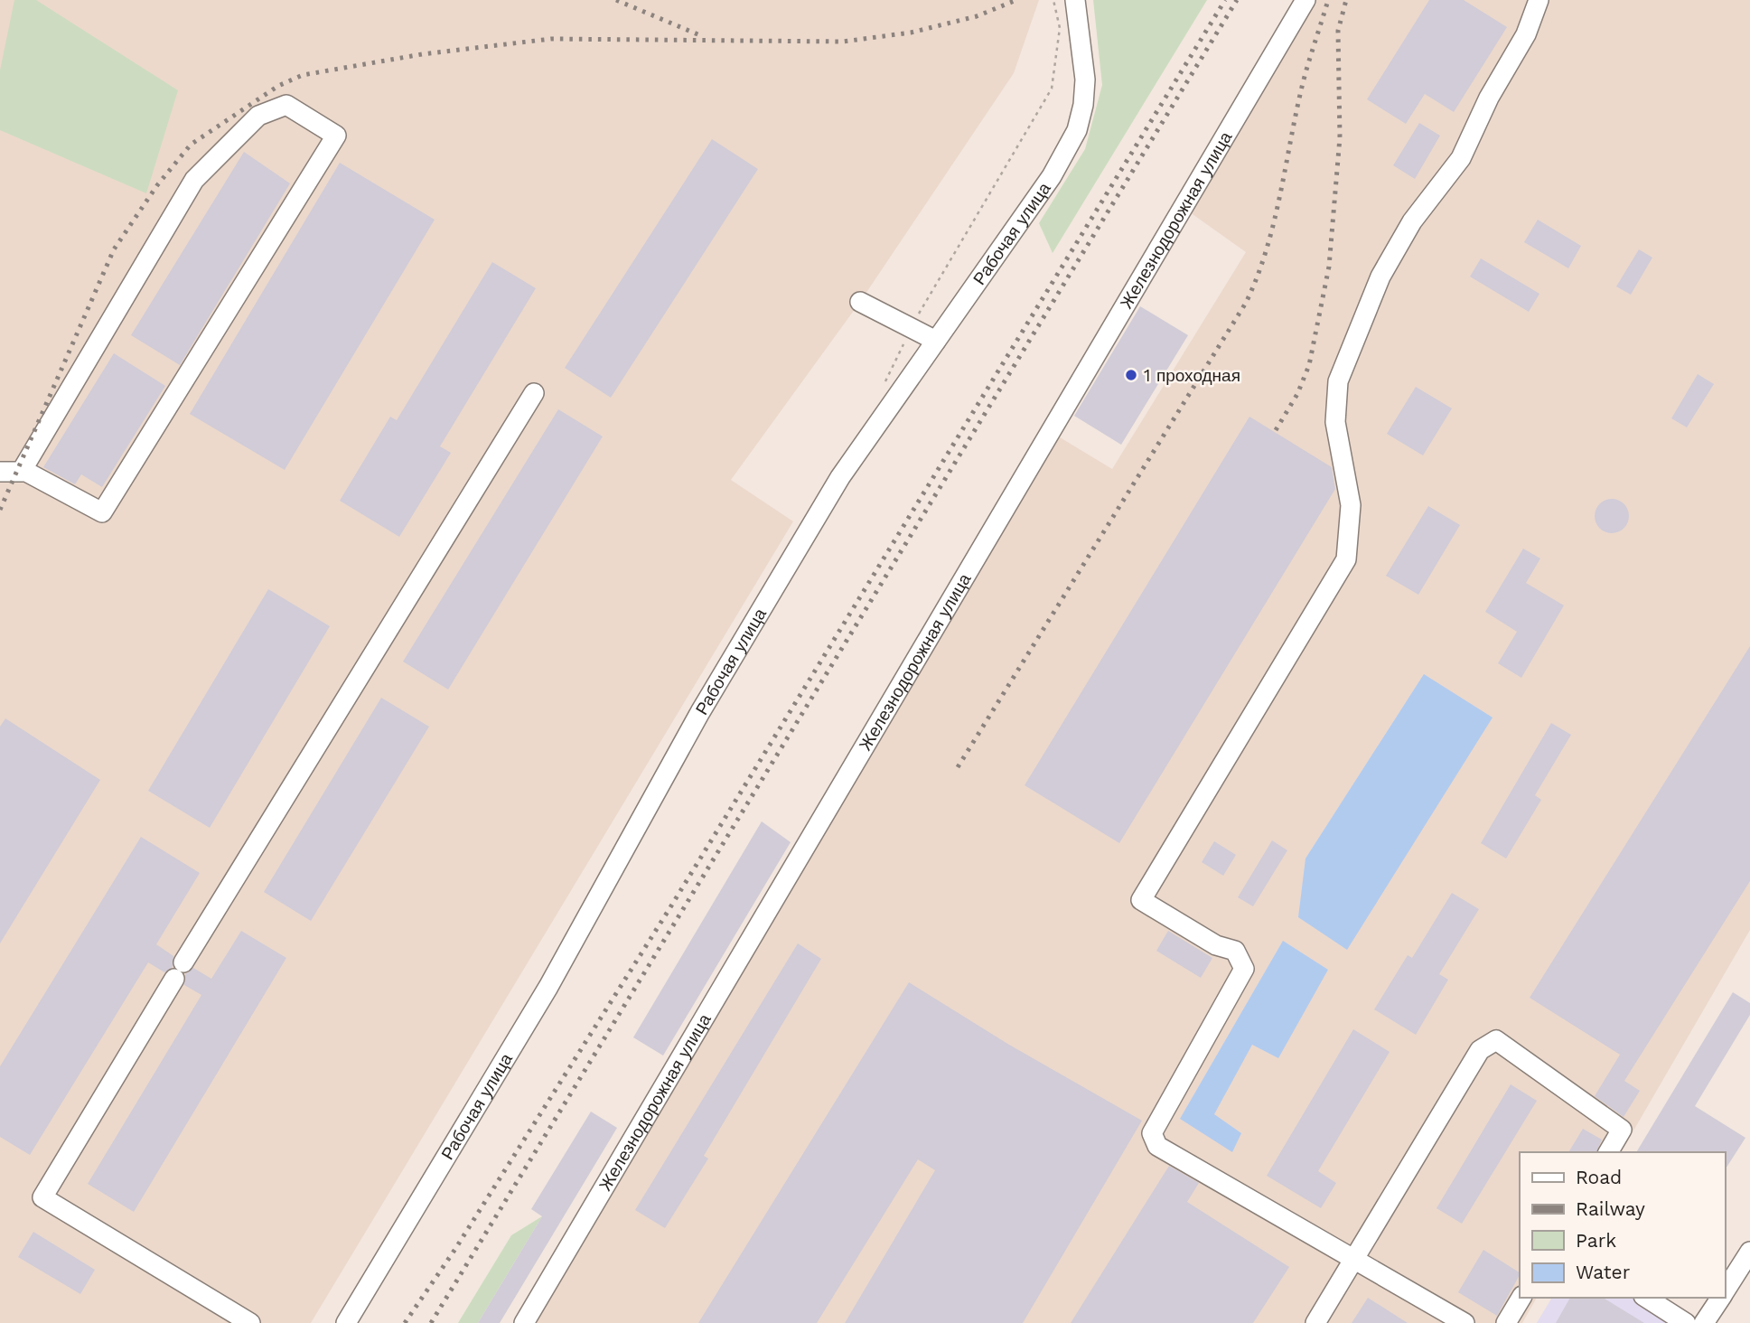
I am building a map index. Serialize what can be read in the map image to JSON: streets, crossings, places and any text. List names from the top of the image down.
{
  "streets": {
    "street": ["Железнодорожная улица", "Рабочая улица"]
  },
  "places": ["1 проходная"],
  "legend": [
    "Road",
    "Railway",
    "Park",
    "Water"
  ]
}
